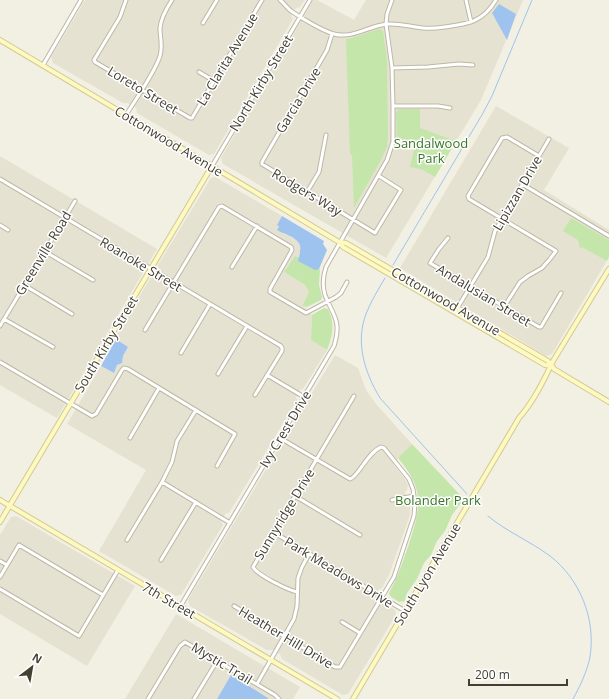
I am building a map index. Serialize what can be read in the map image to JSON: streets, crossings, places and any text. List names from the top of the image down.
{
  "streets": {
    "street": [
      "La Clarita Avenue",
      "North Kirby Street",
      "Loreto Street",
      "Garcia Drive",
      "Cottonwood Avenue",
      "Rodgers Way",
      "Lipizzan Drive",
      "Greenville Road",
      "Roanoke Street",
      "Andalusian Street",
      "South Kirby Street",
      "Ivy Crest Drive",
      "Sunnyridge Drive",
      "Park Meadows Drive",
      "South Lyon Avenue",
      "7th Street",
      "Heather Hill Drive",
      "Mystic Trail"
    ]
  },
  "crossings": [
    ["La Clarita Avenue", "Loreto Street"],
    ["North Kirby Street", "Cottonwood Avenue"],
    ["North Kirby Street", "South Kirby Street"],
    ["Garcia Drive", "Rodgers Way"],
    ["Cottonwood Avenue", "Lipizzan Drive"],
    ["Cottonwood Avenue", "South Kirby Street"],
    ["Cottonwood Avenue", "Ivy Crest Drive"],
    ["Cottonwood Avenue", "South Lyon Avenue"],
    ["Rodgers Way", "Ivy Crest Drive"],
    ["Lipizzan Drive", "Andalusian Street"],
    ["Greenville Road", "Roanoke Street"],
    ["Roanoke Street", "South Kirby Street"],
    ["South Kirby Street", "7th Street"],
    ["Ivy Crest Drive", "7th Street"],
    ["Sunnyridge Drive", "Park Meadows Drive"],
    ["Park Meadows Drive", "South Lyon Avenue"]
  ],
  "parks": ["Sandalwood Park", "Bolander Park"],
  "scale_bar": "200 m",
  "north": "top right"
}
